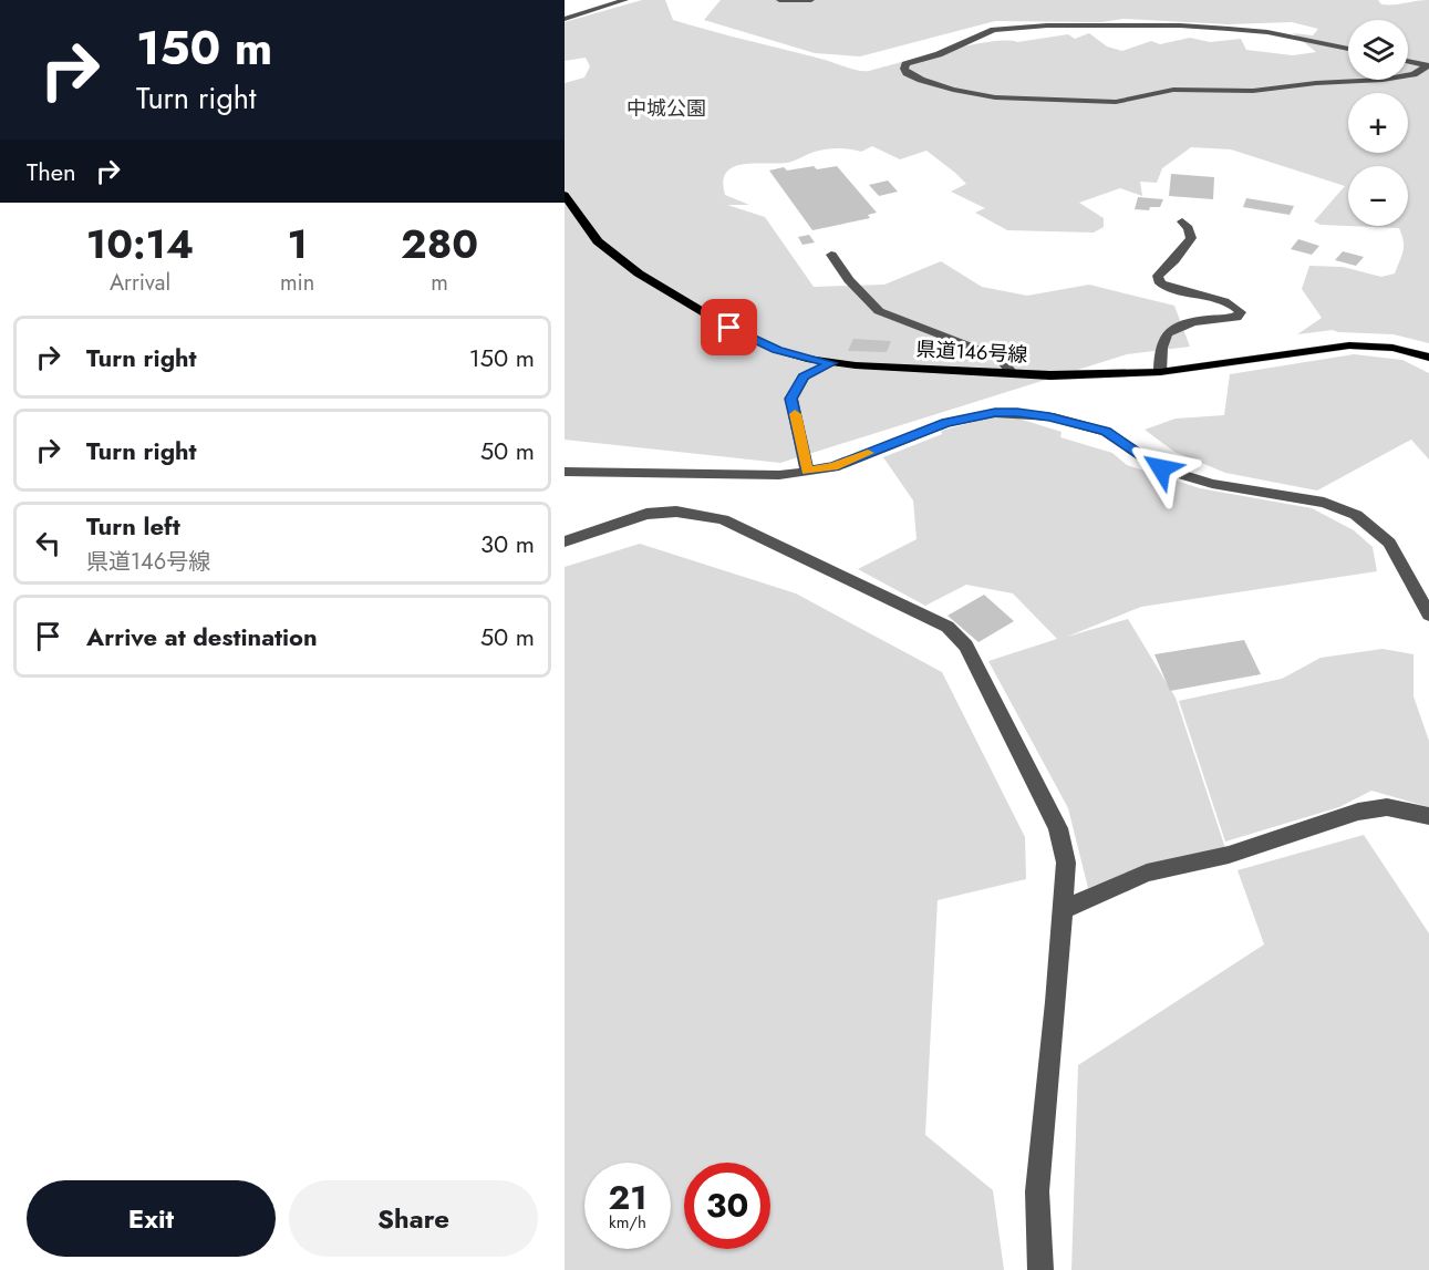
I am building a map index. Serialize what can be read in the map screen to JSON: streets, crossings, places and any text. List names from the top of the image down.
{
  "streets": {
    "main road": ["県道146号線"]
  },
  "parks": ["中城公園"],
  "page": {
    "turn": ["150 m", "Turn right"],
    "map_buttons": ["+", "−"],
    "then": "Then",
    "eta": [
      "10:14",
      "Arrival",
      "1",
      "min",
      "280",
      "m"
    ],
    "list": [
      {
        "name": "Turn right",
        "value": "150 m"
      },
      {
        "name": "Turn right",
        "value": "50 m"
      },
      {
        "name": "Turn left",
        "note": "県道146号線",
        "value": "30 m"
      },
      {
        "name": "Arrive at destination",
        "value": "50 m"
      }
    ],
    "speed": "21 km/h",
    "limit": "30",
    "buttons": ["Exit", "Share"]
  }
}
